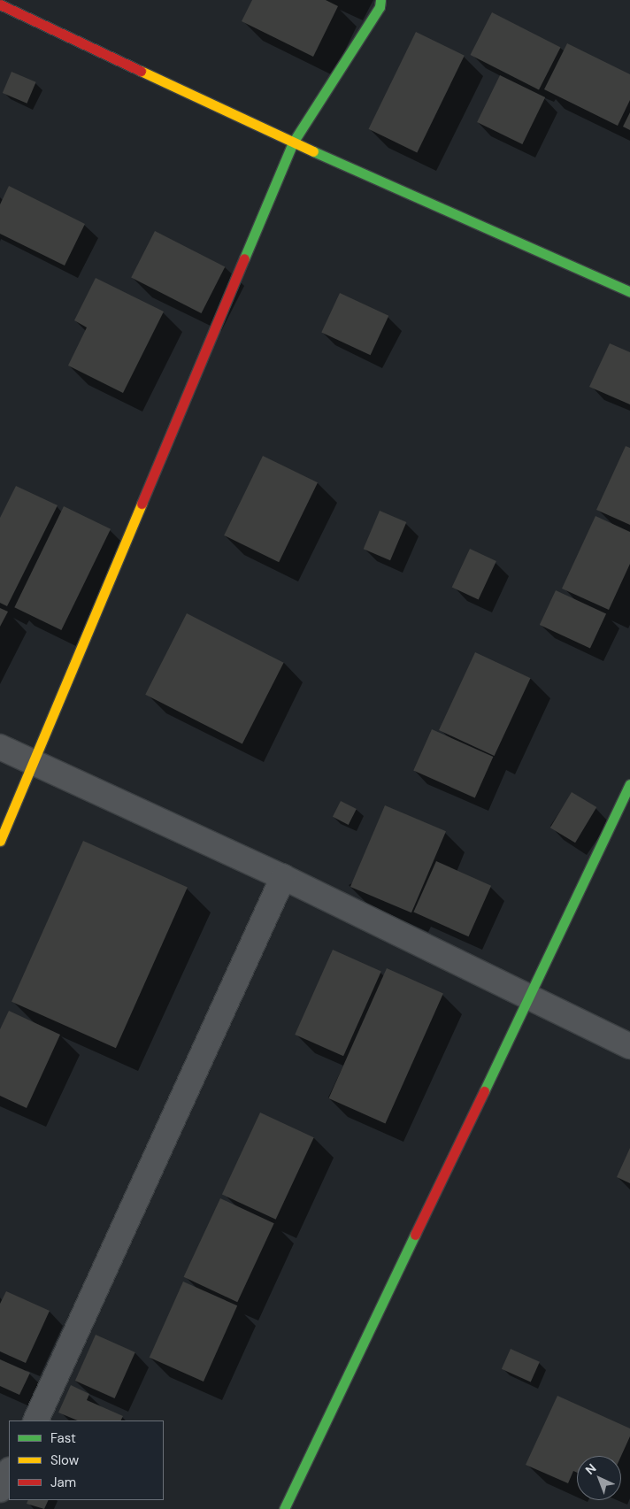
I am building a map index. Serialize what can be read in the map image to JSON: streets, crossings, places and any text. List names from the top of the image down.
{
  "legend": ["Fast", "Slow", "Jam"],
  "north": "top left"
}
